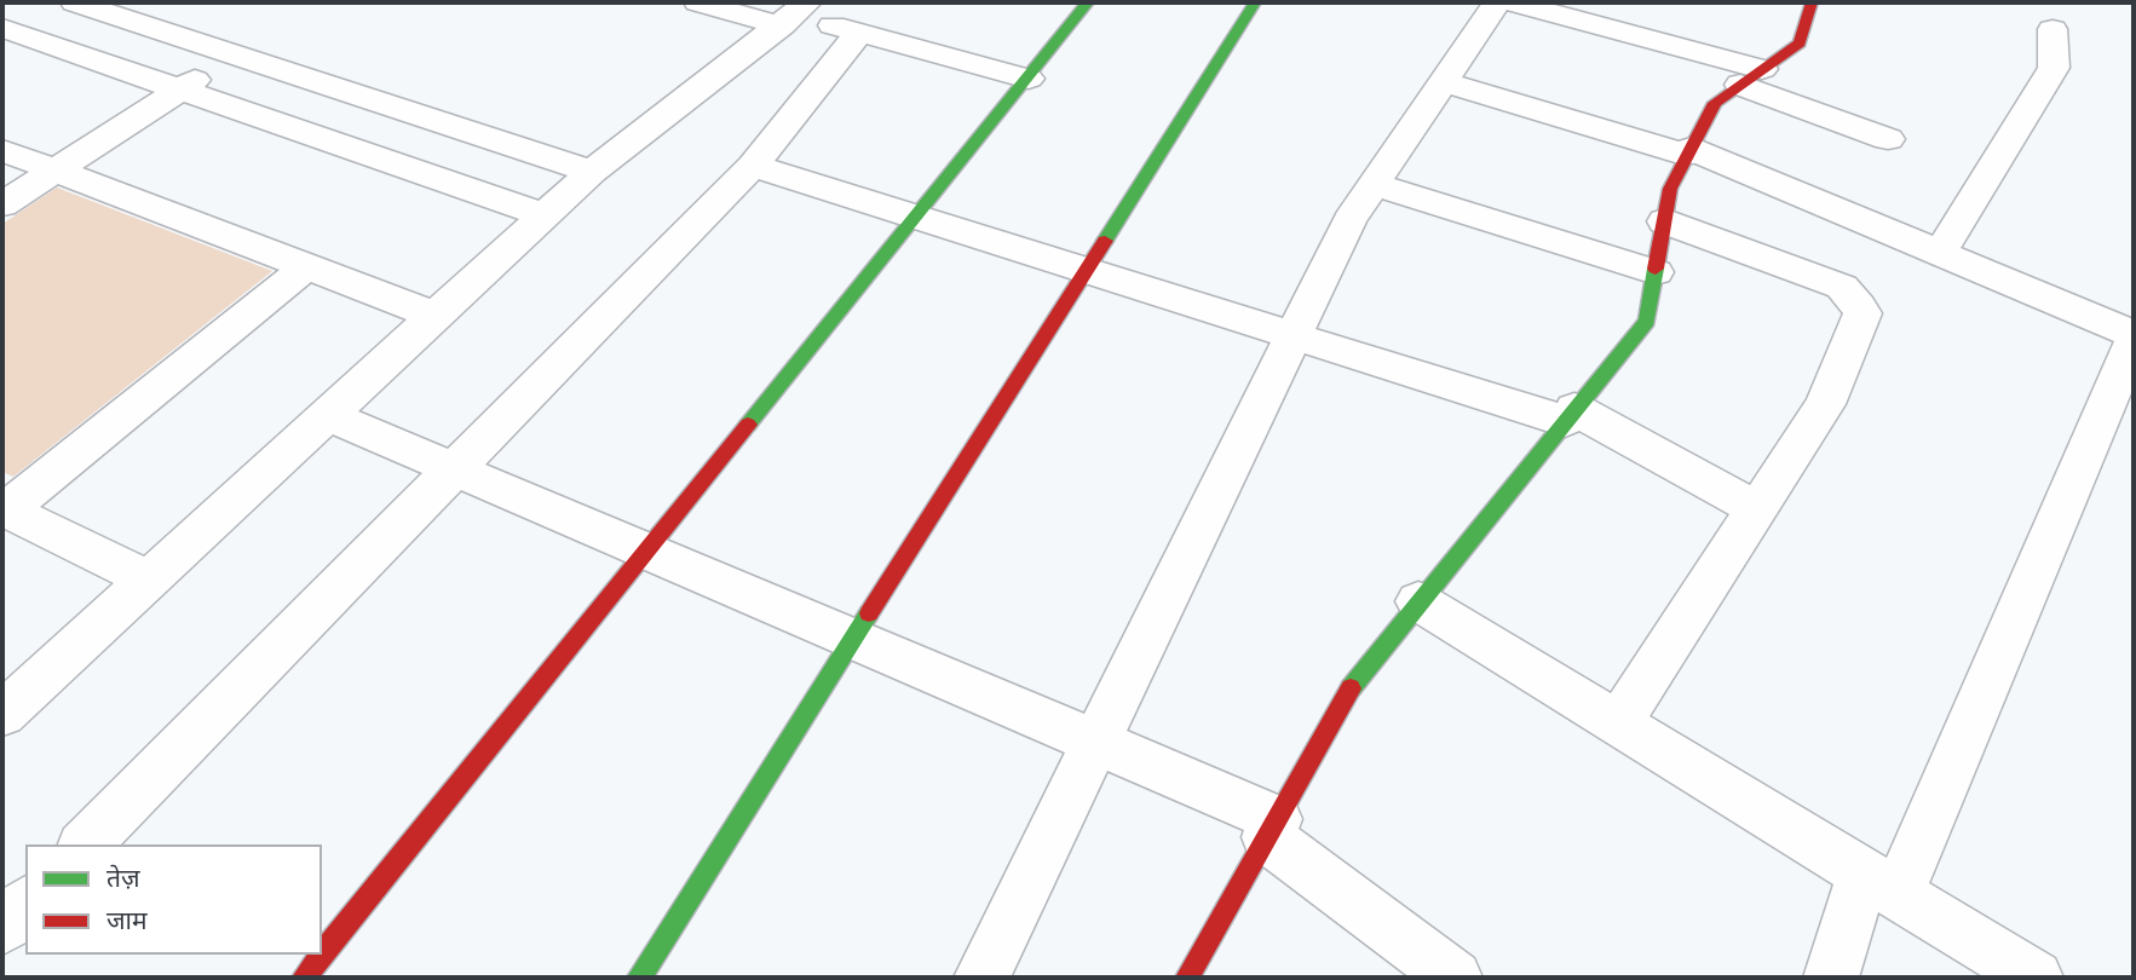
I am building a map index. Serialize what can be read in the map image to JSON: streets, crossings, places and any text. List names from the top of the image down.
{
  "legend": ["तेज़", "जाम"]
}
